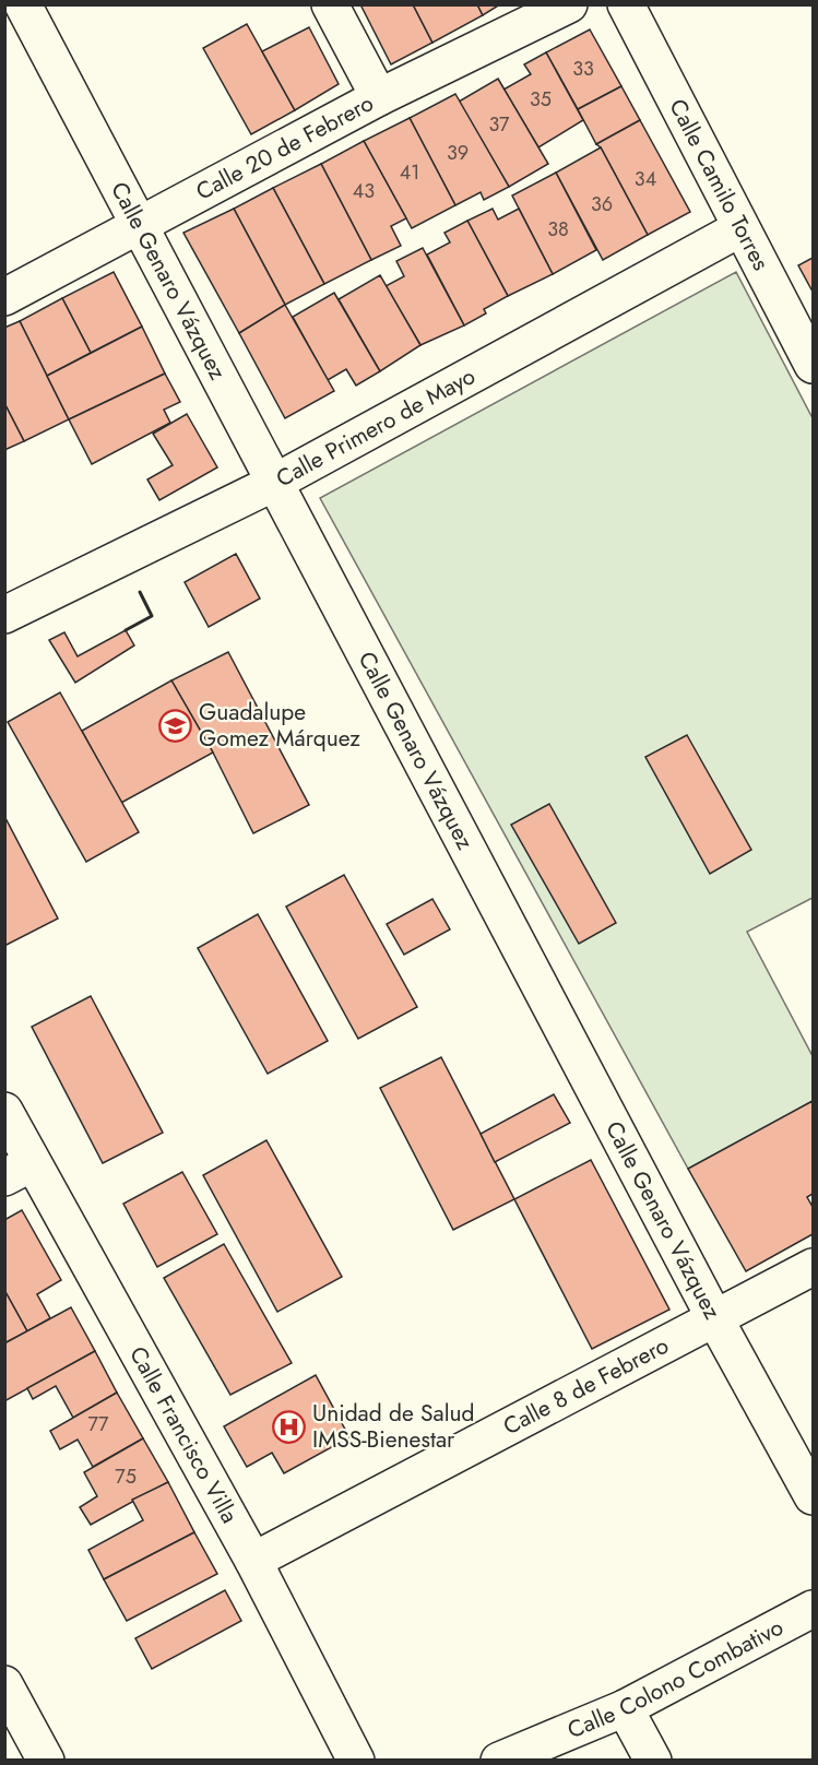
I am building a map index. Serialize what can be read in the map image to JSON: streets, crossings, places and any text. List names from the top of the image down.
{
  "streets": {
    "street": [
      "Calle 20 de Febrero",
      "Calle Camilo Torres",
      "Calle Genaro Vázquez",
      "Calle Primero de Mayo",
      "Calle 8 de Febrero",
      "Calle Francisco Villa",
      "Calle Colono Combativo"
    ]
  },
  "crossings": [
    ["Calle 20 de Febrero", "Calle Genaro Vázquez"],
    ["Calle Camilo Torres", "Calle Primero de Mayo"],
    ["Calle Genaro Vázquez", "Calle Primero de Mayo"],
    ["Calle Genaro Vázquez", "Calle 8 de Febrero"],
    ["Calle 8 de Febrero", "Calle Francisco Villa"]
  ],
  "places": {
    "school or university": ["Guadalupe Gomez Márquez"],
    "hospital": ["Unidad de Salud IMSS-Bienestar"]
  },
  "house_numbers": [
    "33",
    "35",
    "37",
    "39",
    "41",
    "34",
    "43",
    "36",
    "38",
    "77",
    "75"
  ]
}
